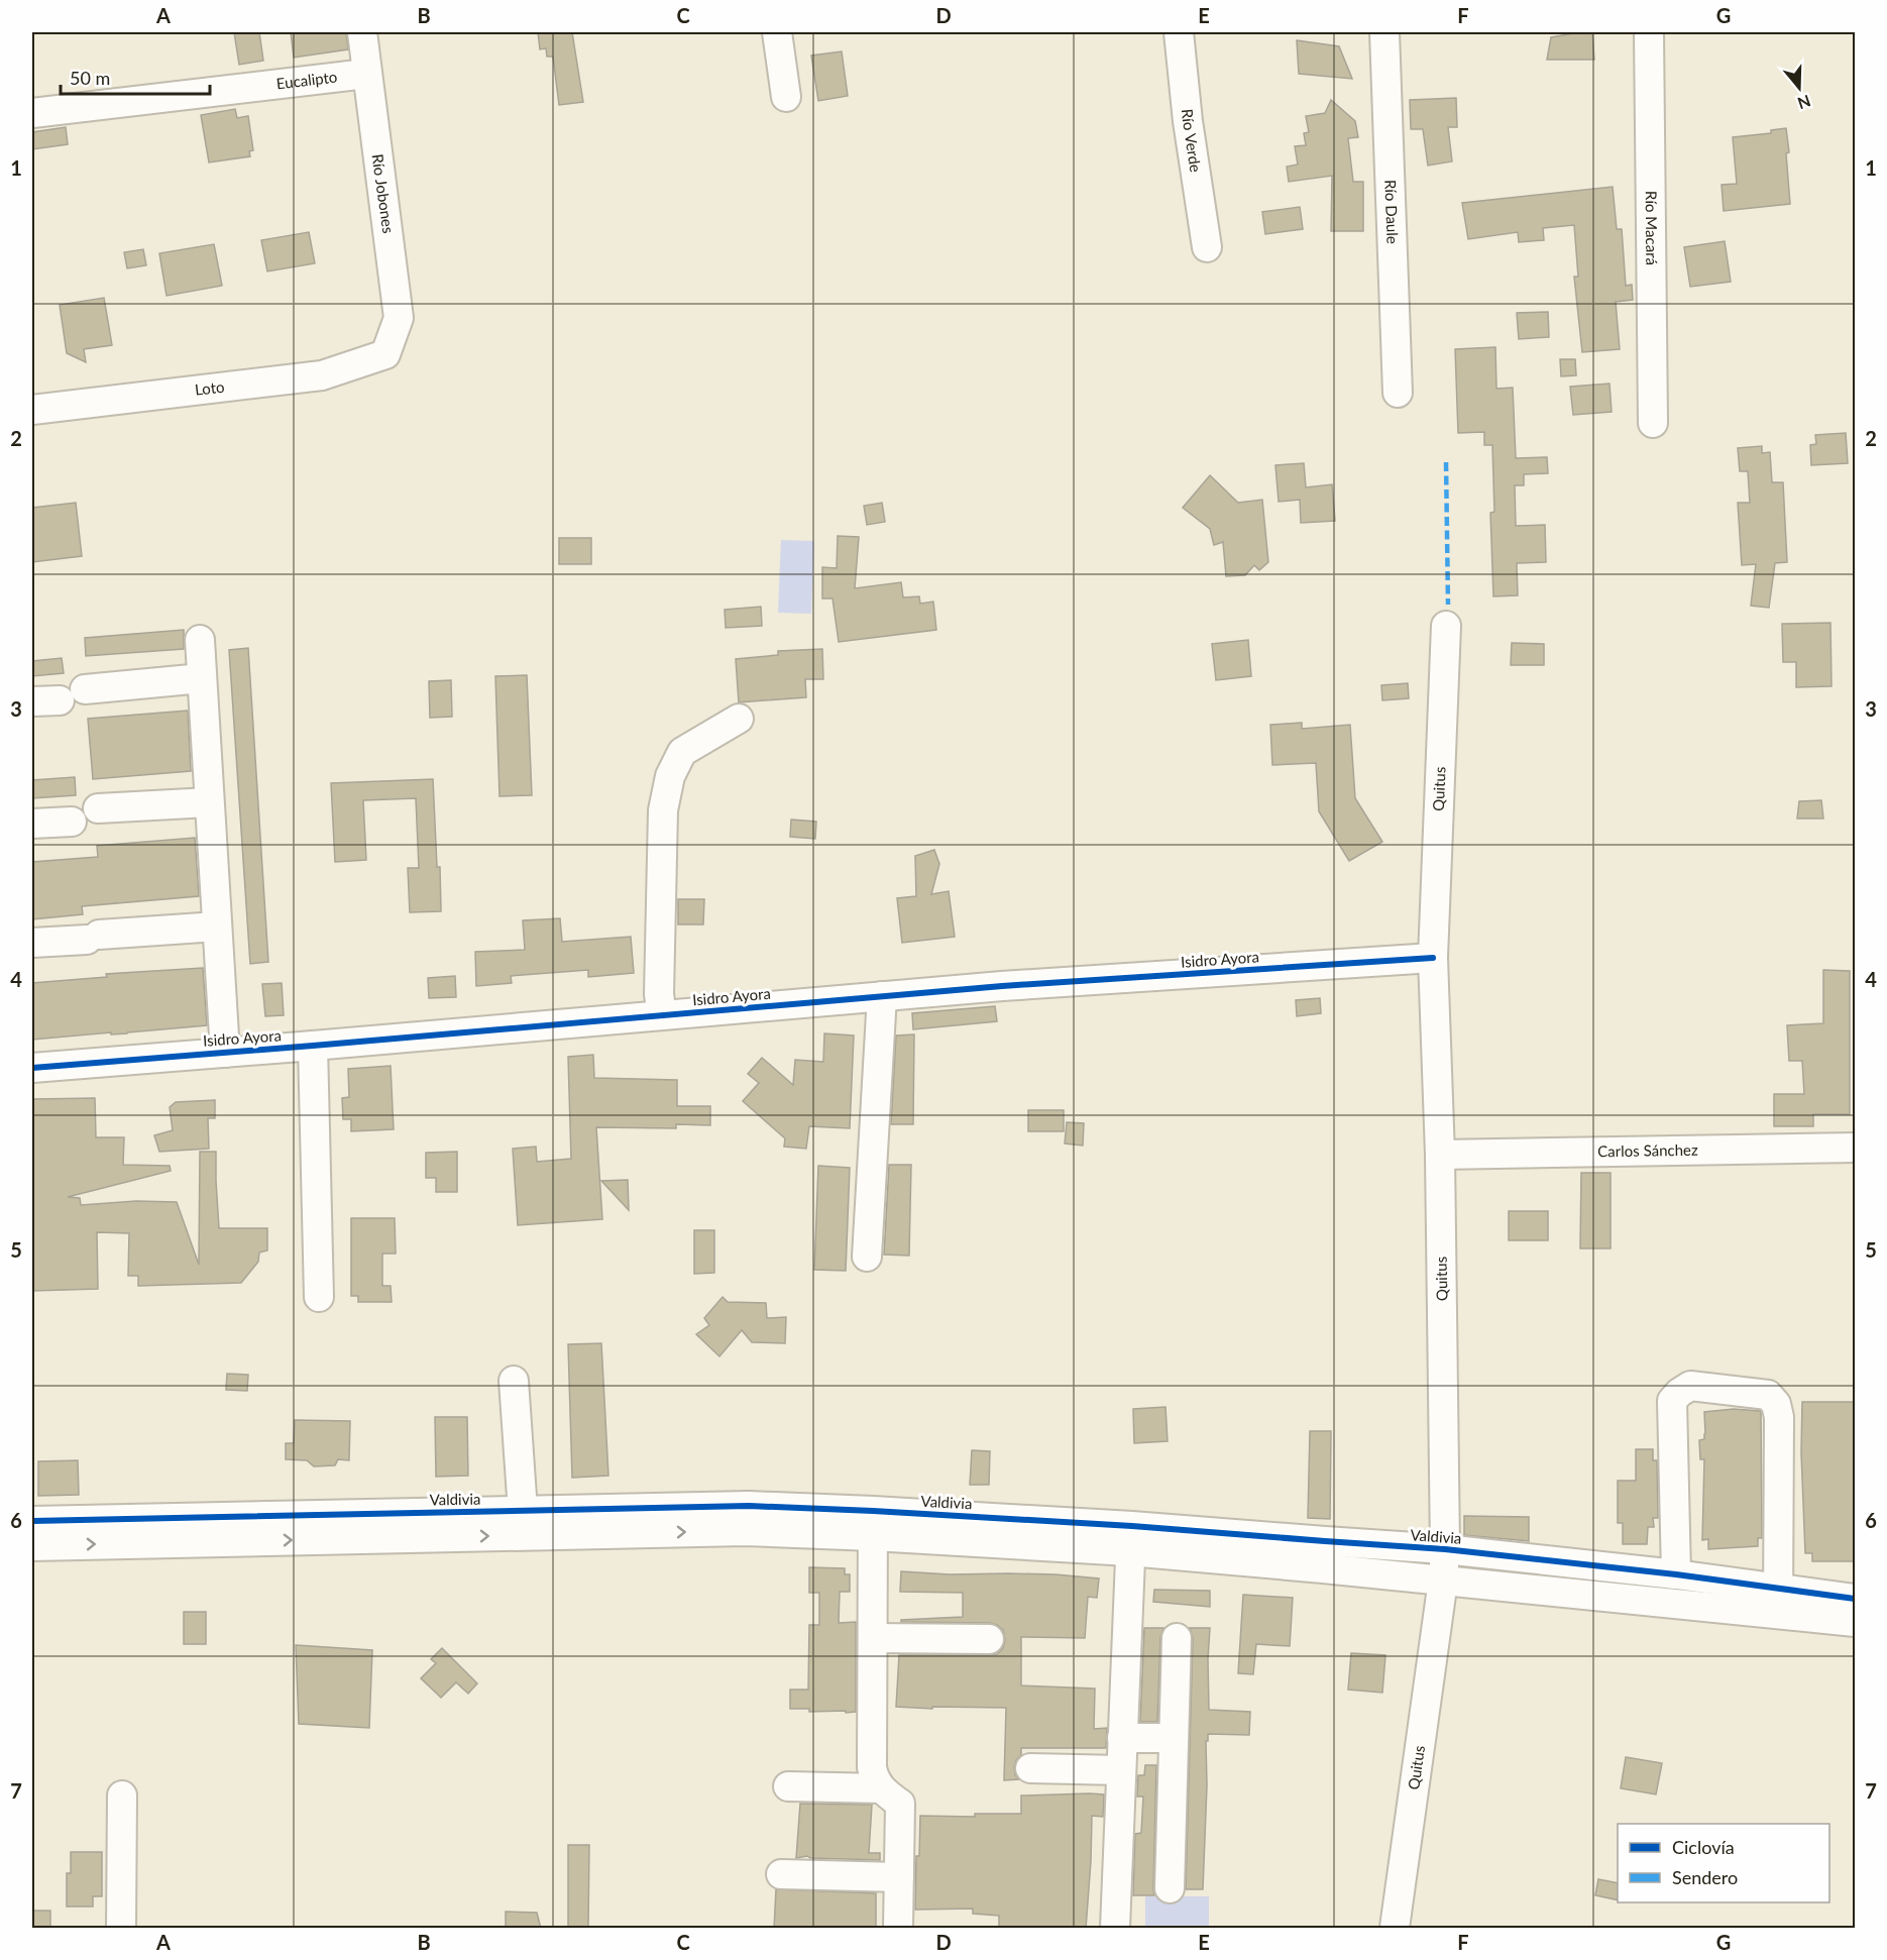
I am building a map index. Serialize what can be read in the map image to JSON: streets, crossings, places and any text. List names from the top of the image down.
{
  "streets": {
    "street": [
      "Eucalipto",
      "Río Verde",
      "Río Jobones",
      "Río Daule",
      "Río Macará",
      "Loto",
      "Quitus",
      "Isidro Ayora",
      "Carlos Sánchez",
      "Valdivia"
    ]
  },
  "crossings": [
    ["Eucalipto", "Río Jobones"],
    ["Río Jobones", "Loto"],
    ["Quitus", "Isidro Ayora"],
    ["Quitus", "Carlos Sánchez"],
    ["Quitus", "Valdivia"]
  ],
  "legend": ["Ciclovía", "Sendero"],
  "scale_bar": "50 m",
  "north": "bottom",
  "grid": {
    "columns": [
      "A",
      "B",
      "C",
      "D",
      "E",
      "F",
      "G"
    ],
    "rows": [
      "1",
      "2",
      "3",
      "4",
      "5",
      "6",
      "7"
    ]
  }
}
